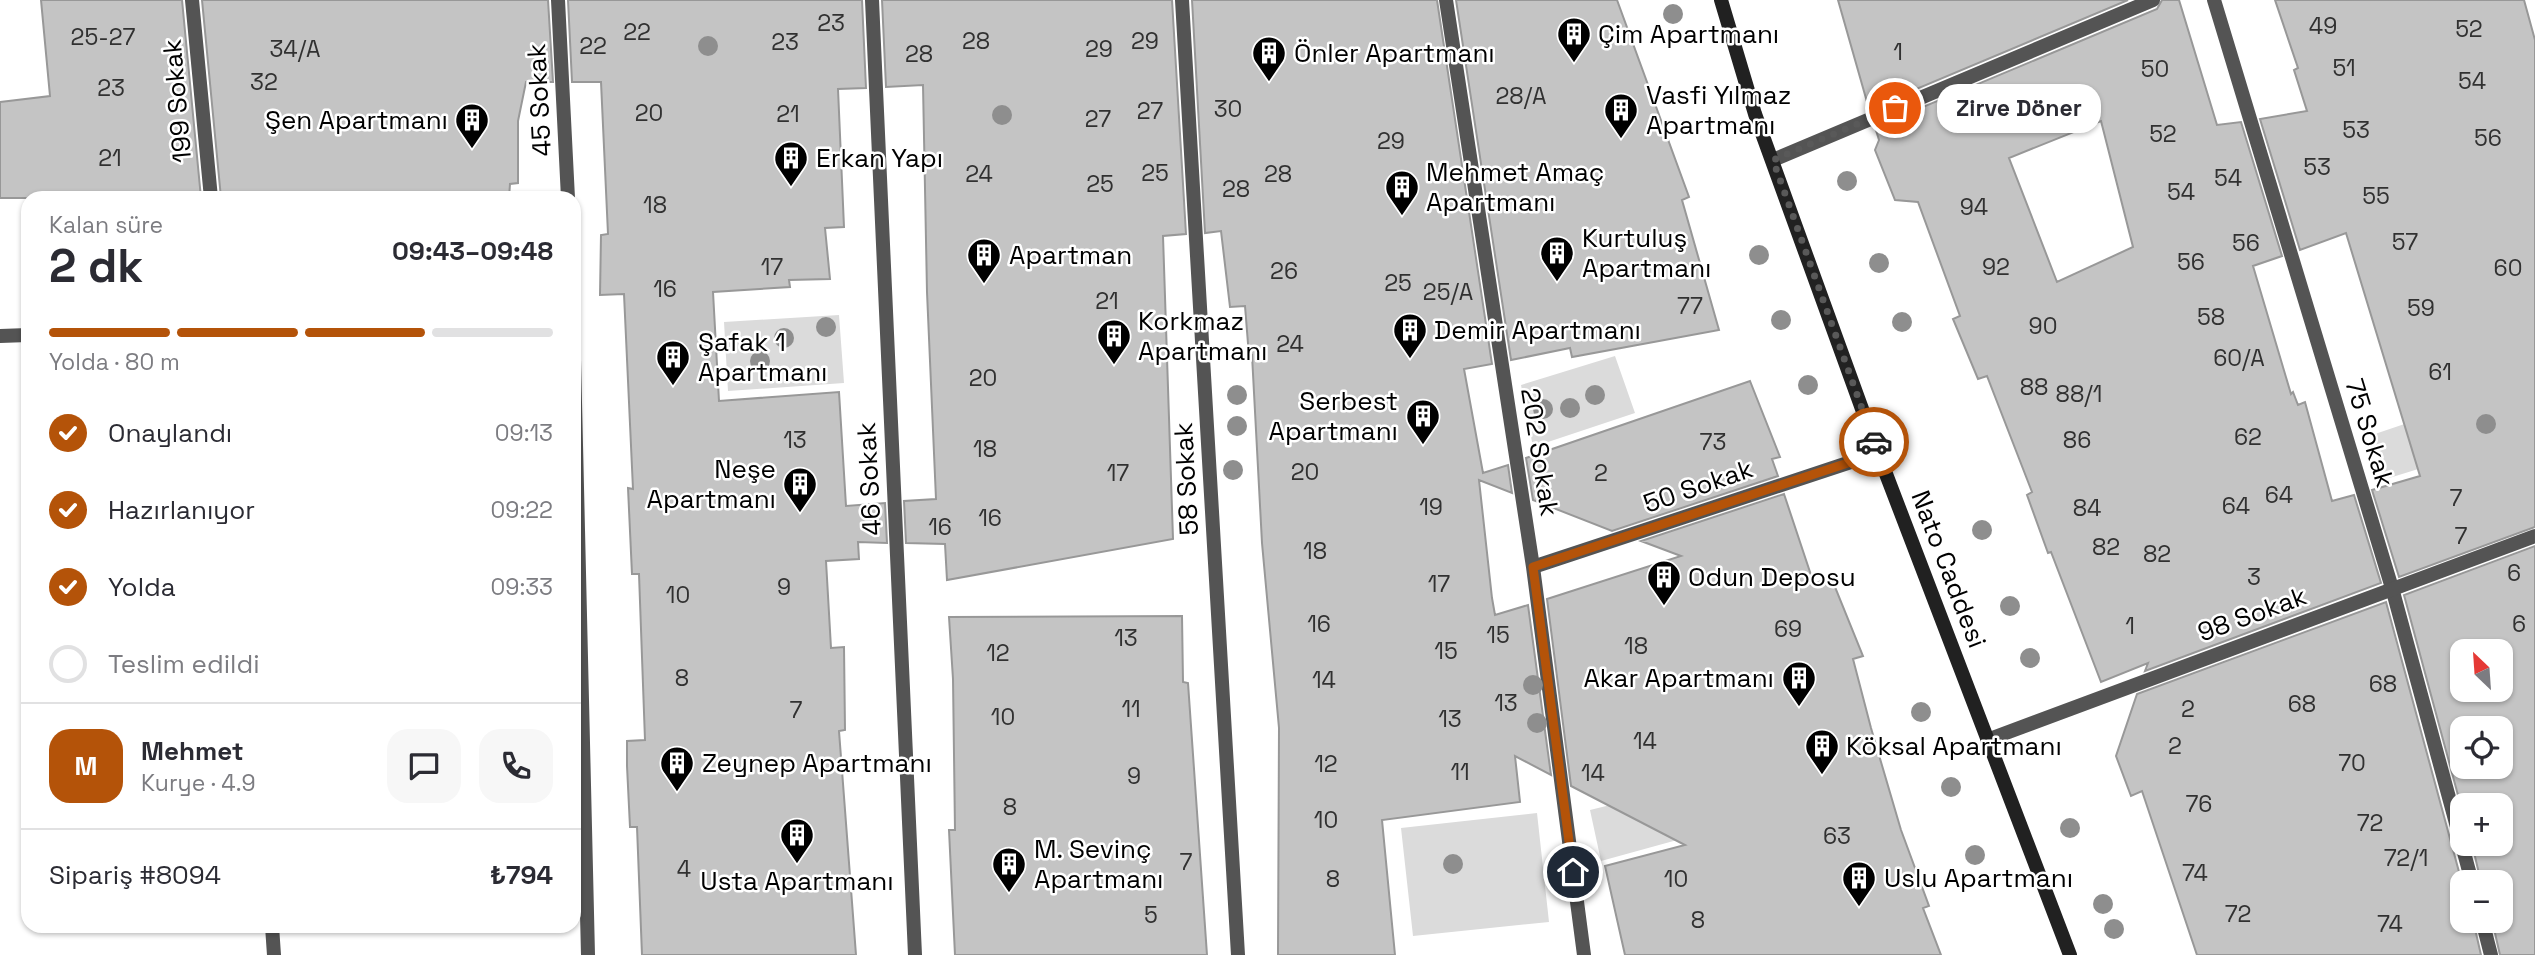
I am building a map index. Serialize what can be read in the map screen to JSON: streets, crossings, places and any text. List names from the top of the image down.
{
  "streets": {
    "main road": ["Nato Caddesi"],
    "street": [
      "45 Sokak",
      "199 Sokak",
      "75 Sokak",
      "202 Sokak",
      "46 Sokak",
      "58 Sokak",
      "50 Sokak",
      "98 Sokak"
    ]
  },
  "crossings": [
    ["75 Sokak", "98 Sokak"],
    ["202 Sokak", "50 Sokak"],
    ["50 Sokak", "Nato Caddesi"],
    ["Nato Caddesi", "98 Sokak"]
  ],
  "places": {
    "building": [
      "Çim Apartmanı",
      "Önler Apartmanı",
      "Vasfi Yılmaz Apartmanı",
      "Şen Apartmanı",
      "Erkan Yapı",
      "Mehmet Amaç Apartmanı",
      "Kurtuluş Apartmanı",
      "Apartman",
      "Demir Apartmanı",
      "Korkmaz Apartmanı",
      "Şafak 1 Apartmanı",
      "Serbest Apartmanı",
      "Neşe Apartmanı",
      "Odun Deposu",
      "Akar Apartmanı",
      "Köksal Apartmanı",
      "Zeynep Apartmanı",
      "Usta Apartmanı",
      "M. Sevinç Apartmanı",
      "Uslu Apartmanı"
    ],
    "other": ["Zirve Döner"]
  },
  "house_numbers": [
    "23",
    "49",
    "52",
    "22",
    "25-27",
    "28",
    "29",
    "23",
    "22",
    "34/A",
    "29",
    "1",
    "28",
    "51",
    "50",
    "54",
    "32",
    "23",
    "28/A",
    "30",
    "27",
    "20",
    "21",
    "27",
    "53",
    "52",
    "56",
    "29",
    "21",
    "53",
    "25",
    "24",
    "28",
    "54",
    "25",
    "28",
    "54",
    "55",
    "18",
    "94",
    "57",
    "56",
    "56",
    "17",
    "92",
    "60",
    "26",
    "25",
    "16",
    "25/A",
    "21",
    "77",
    "59",
    "58",
    "90",
    "24",
    "60/A",
    "61",
    "20",
    "88",
    "88/1",
    "62",
    "13",
    "86",
    "73",
    "18",
    "20",
    "17",
    "2",
    "64",
    "7",
    "64",
    "19",
    "84",
    "16",
    "16",
    "7",
    "82",
    "18",
    "82",
    "6",
    "3",
    "17",
    "9",
    "10",
    "16",
    "6",
    "1",
    "69",
    "15",
    "13",
    "18",
    "15",
    "12",
    "8",
    "14",
    "68",
    "13",
    "68",
    "11",
    "2",
    "7",
    "10",
    "13",
    "14",
    "2",
    "70",
    "12",
    "11",
    "14",
    "9",
    "76",
    "8",
    "10",
    "72",
    "63",
    "72/1",
    "7",
    "4",
    "74",
    "8",
    "10",
    "72",
    "5",
    "8",
    "74"
  ],
  "north": "top left",
  "page": {
    "bubble": "Zirve Döner",
    "heading": ["2 dk", "Kalan süre", "09:43–09:48"],
    "panel": [
      "Mehmet",
      "Kurye · 4.9",
      "Sipariş #8094",
      "₺794"
    ],
    "bar": "Yolda · 80 m",
    "list": [
      ["Onaylandı", "09:13"],
      ["Hazırlanıyor", "09:22"],
      ["Yolda", "09:33"],
      "Teslim edildi"
    ],
    "map_buttons": ["+", "−"],
    "round": "M"
  }
}
